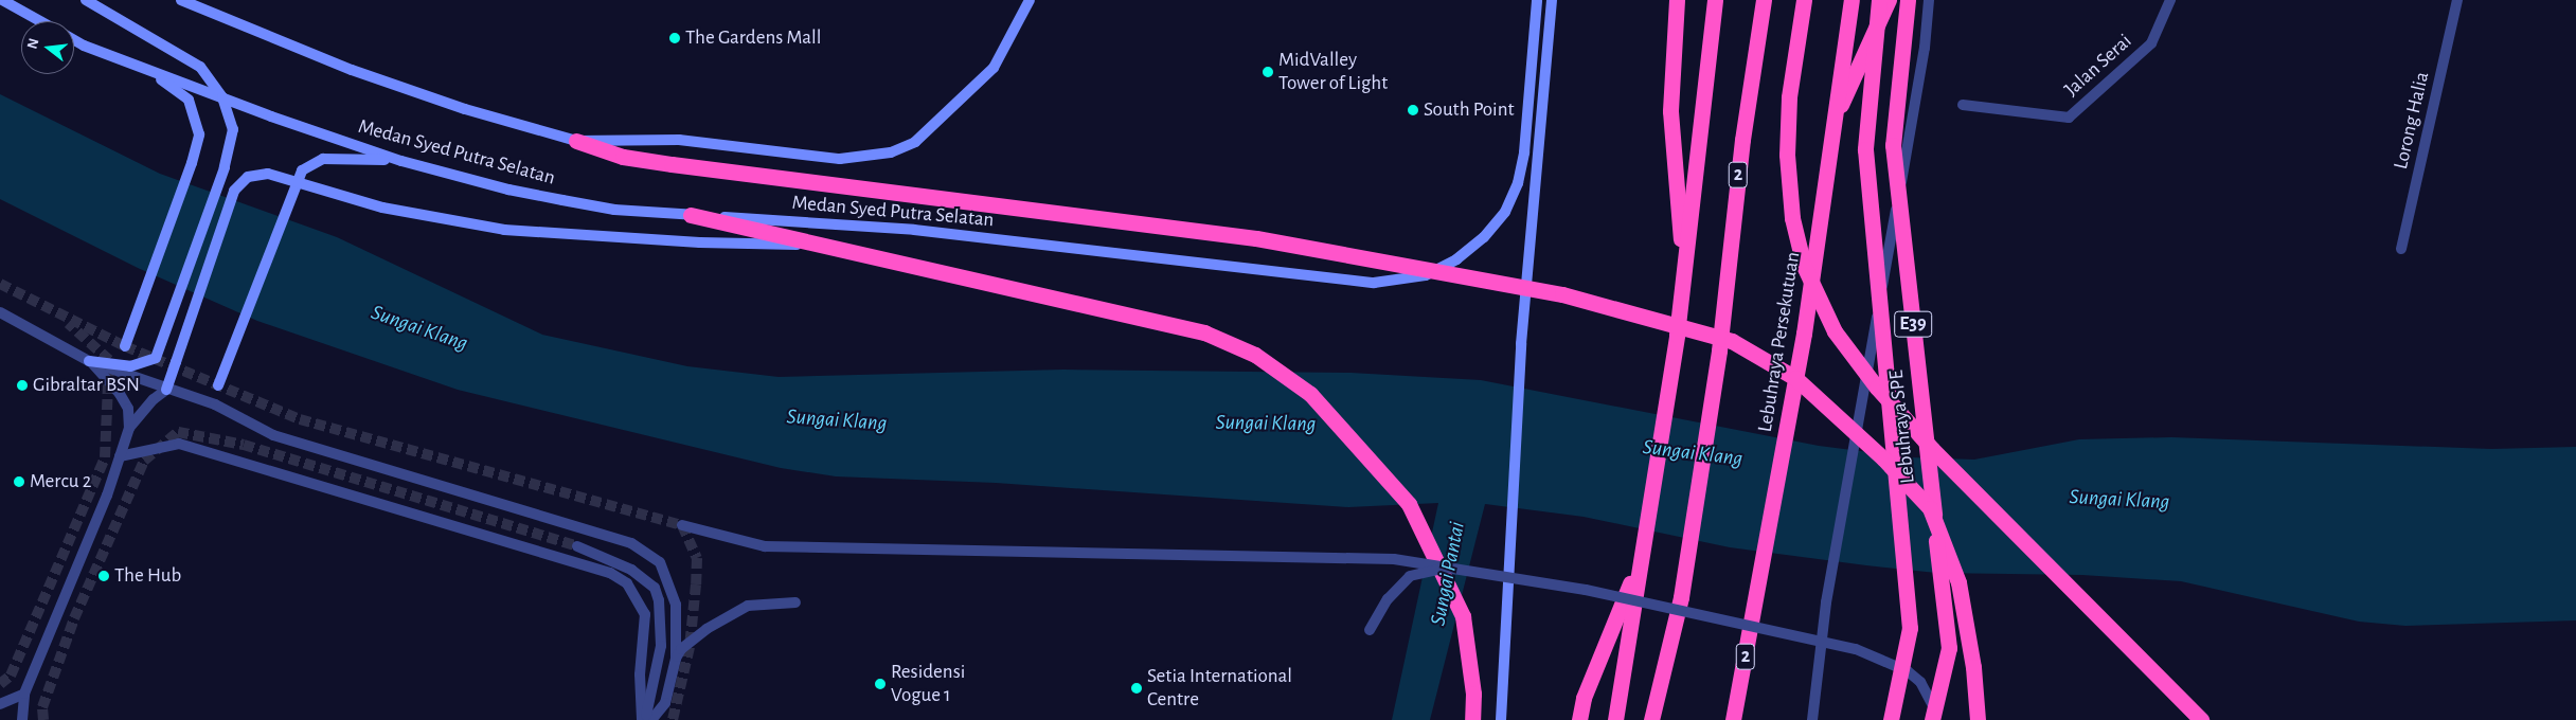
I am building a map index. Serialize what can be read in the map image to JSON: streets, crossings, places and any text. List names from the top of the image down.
{
  "streets": {
    "highway": [
      "2",
      "E39",
      "Lebuhraya Persekutuan",
      "Lebuhraya SPE"
    ],
    "main road": ["Medan Syed Putra Selatan"],
    "street": ["Jalan Serai", "Lorong Halia"]
  },
  "water": ["Sungai Klang", "Sungai Pantai"],
  "places": [
    "The Gardens Mall",
    "MidValley Tower of Light",
    "South Point",
    "Gibraltar BSN",
    "Mercu 2",
    "The Hub",
    "Residensi Vogue 1",
    "Setia International Centre"
  ],
  "north": "left"
}
